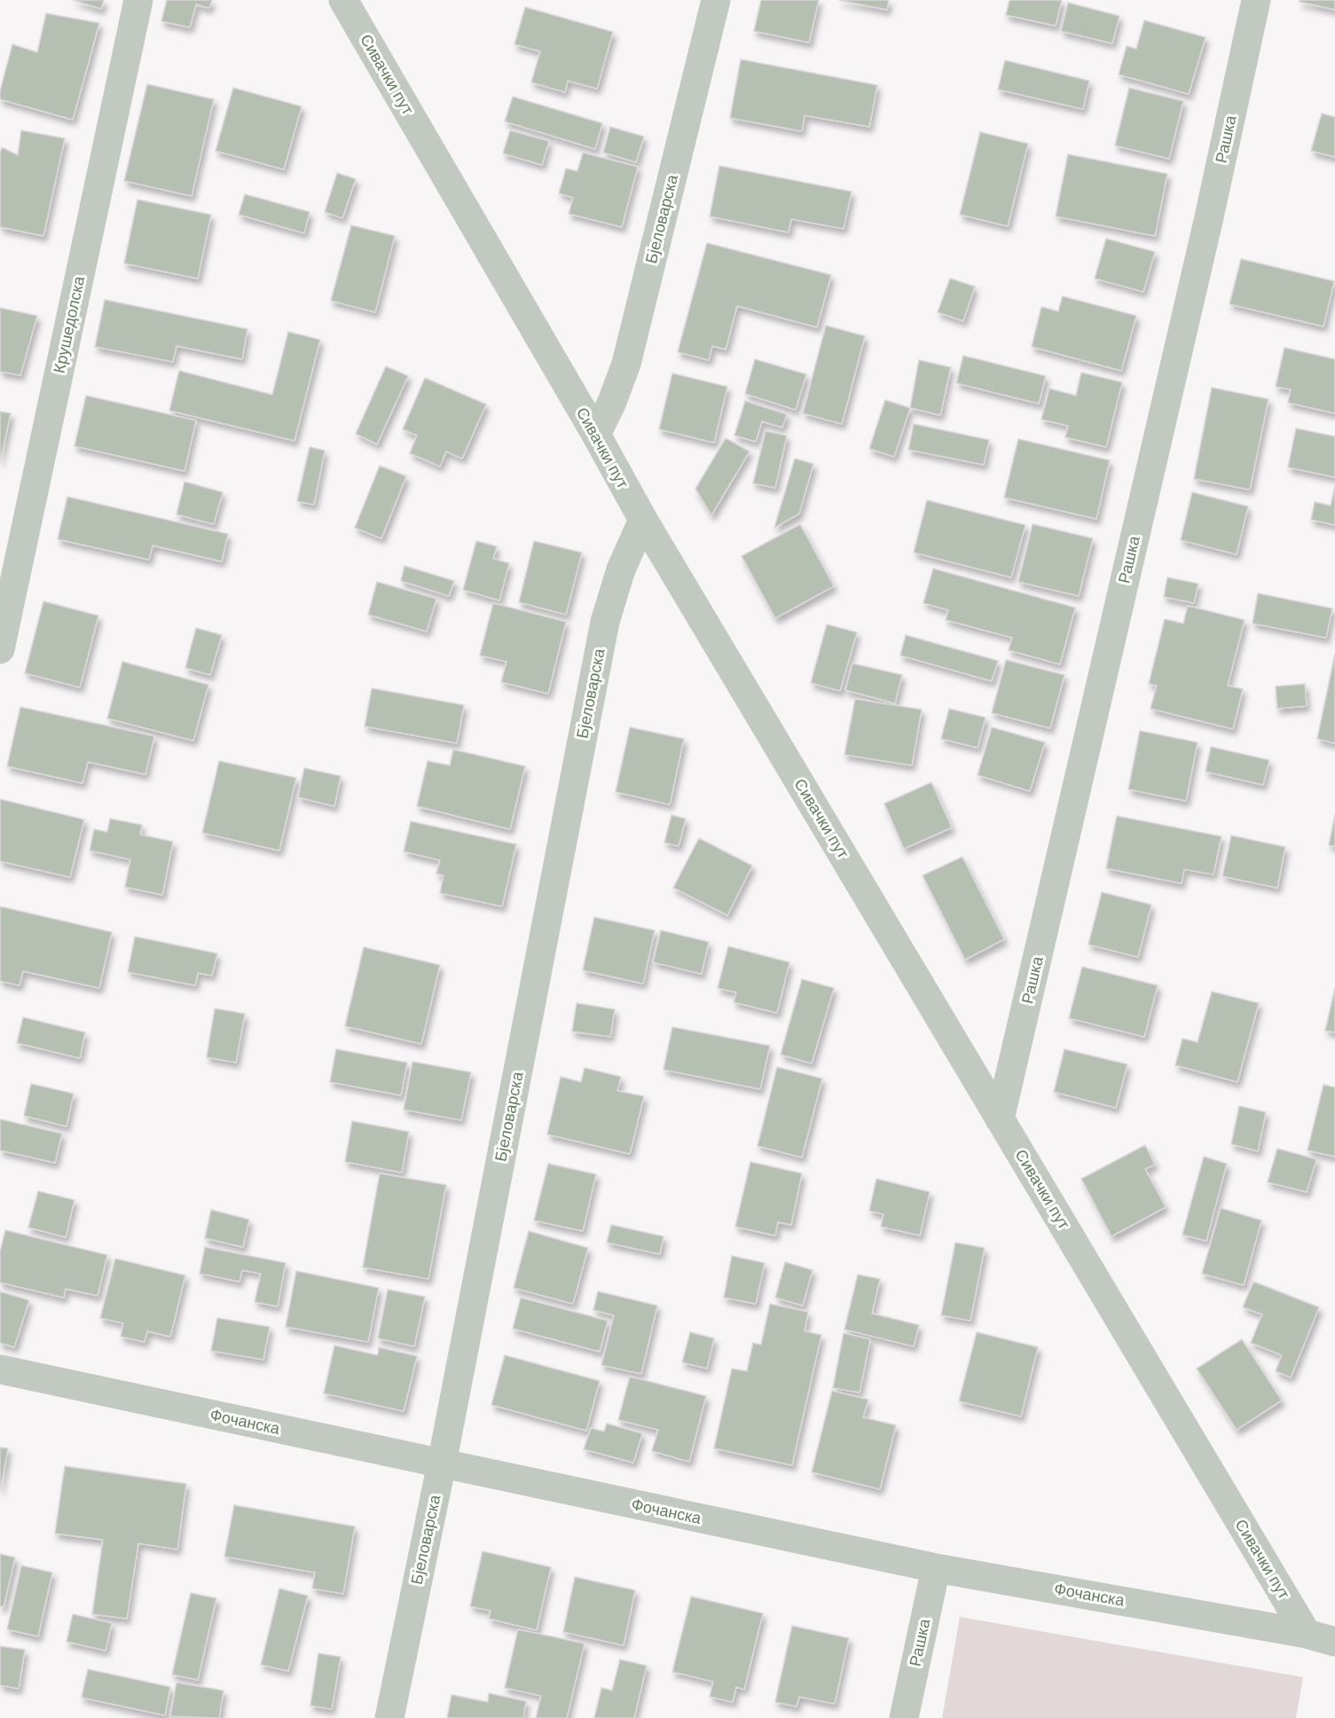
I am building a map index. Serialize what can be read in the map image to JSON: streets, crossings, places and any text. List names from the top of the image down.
{
  "streets": {
    "street": [
      "Сивачки пут",
      "Рашка",
      "Бјеловарска",
      "Крушедолска",
      "Фочанска"
    ]
  },
  "crossings": [
    ["Сивачки пут", "Рашка"],
    ["Сивачки пут", "Бјеловарска"],
    ["Сивачки пут", "Фочанска"],
    ["Рашка", "Фочанска"],
    ["Бјеловарска", "Фочанска"]
  ]
}
